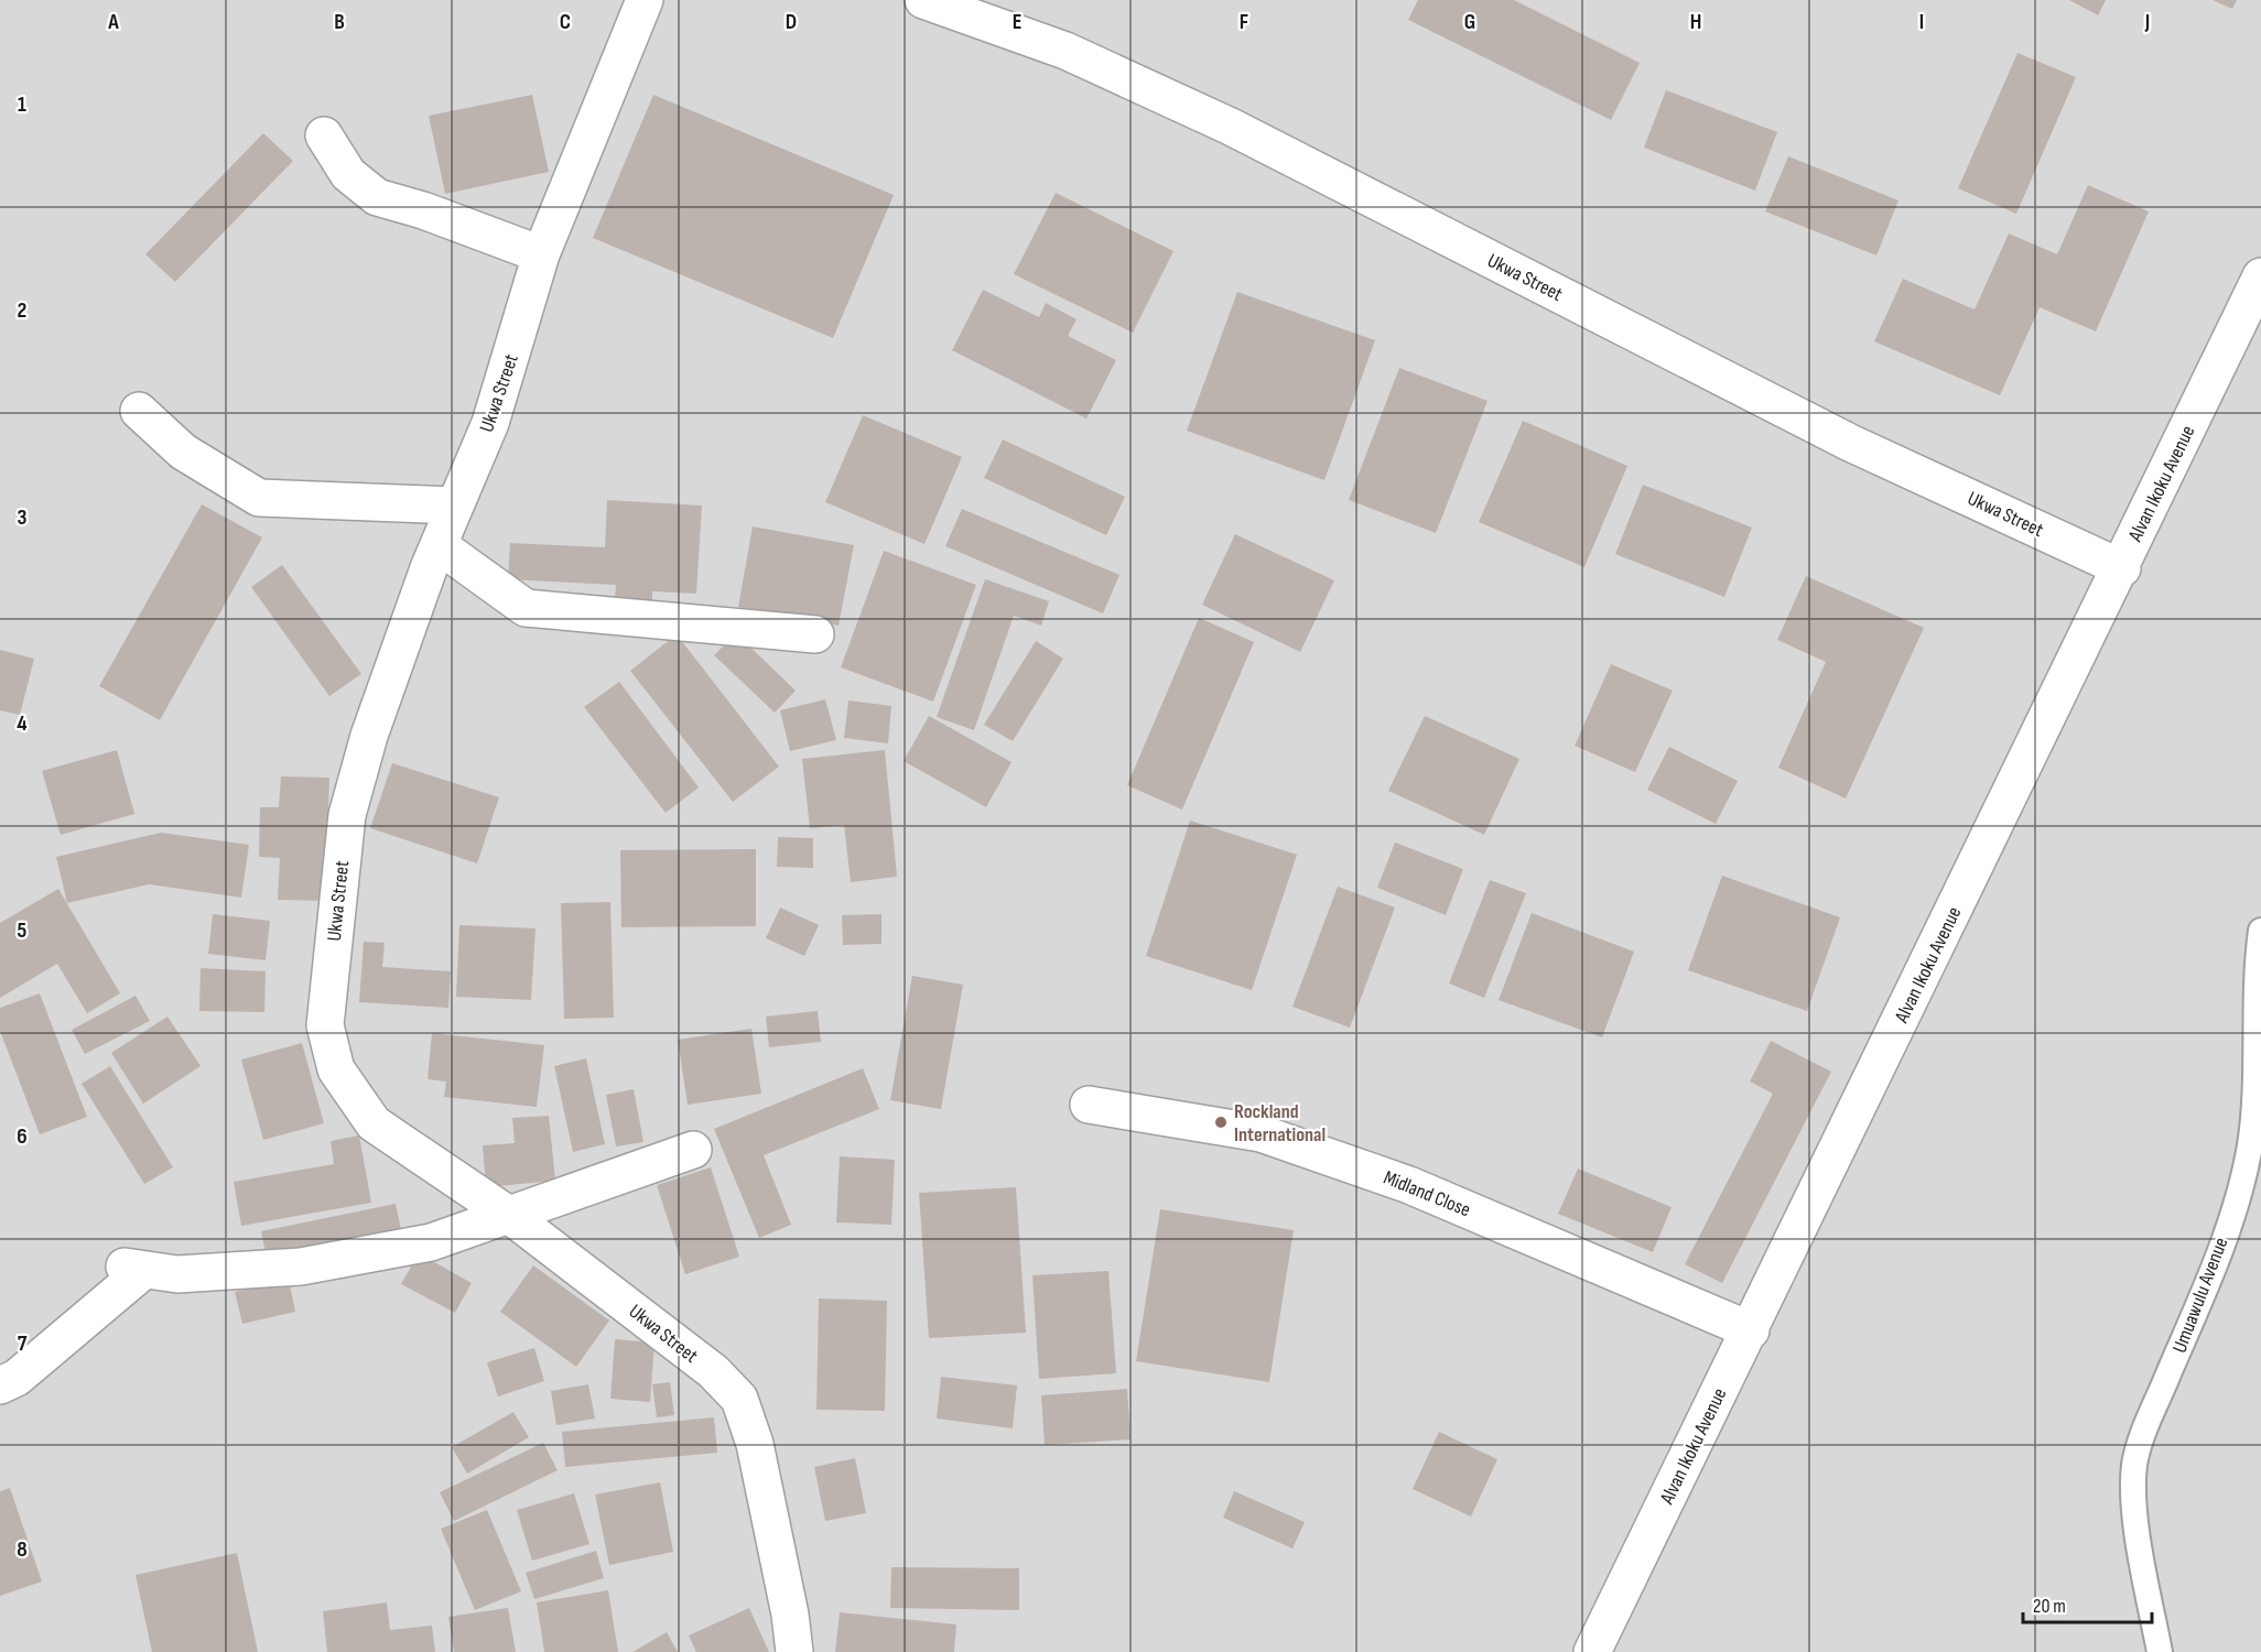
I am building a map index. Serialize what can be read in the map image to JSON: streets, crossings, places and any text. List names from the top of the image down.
{
  "streets": {
    "street": ["Ukwa Street", "Alvan Ikoku Avenue", "Midland Close"],
    "lane": ["Umuawulu Avenue"]
  },
  "crossings": [
    ["Ukwa Street", "Alvan Ikoku Avenue"],
    ["Alvan Ikoku Avenue", "Midland Close"]
  ],
  "places": ["Rockland International"],
  "scale_bar": "20 m",
  "grid": {
    "columns": [
      "A",
      "B",
      "C",
      "D",
      "E",
      "F",
      "G",
      "H",
      "I",
      "J"
    ],
    "rows": [
      "1",
      "2",
      "3",
      "4",
      "5",
      "6",
      "7",
      "8"
    ]
  }
}
